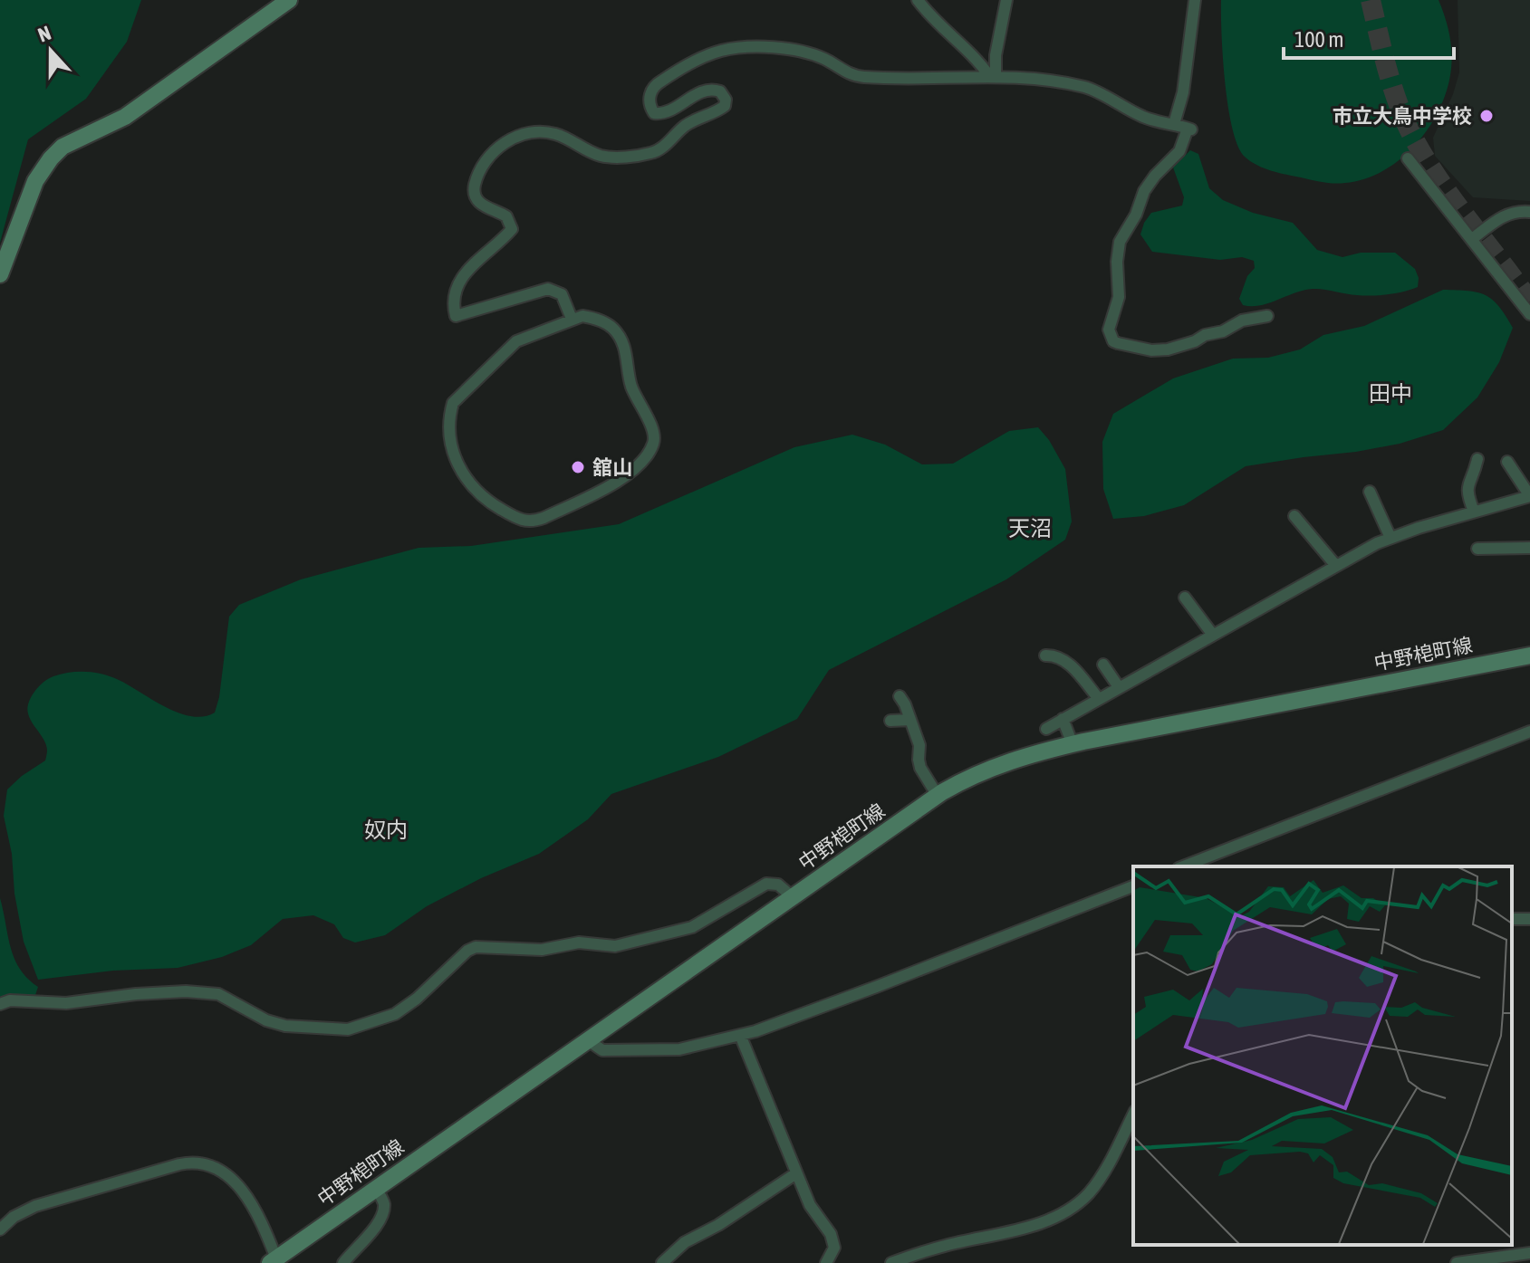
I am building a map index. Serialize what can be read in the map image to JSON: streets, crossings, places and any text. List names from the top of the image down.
{
  "streets": {
    "main road": ["中野梍町線"]
  },
  "districts": ["田中", "天沼", "奴内"],
  "places": ["市立大鳥中学校", "舘山"],
  "scale_bar": "100 m",
  "north": "top"
}
